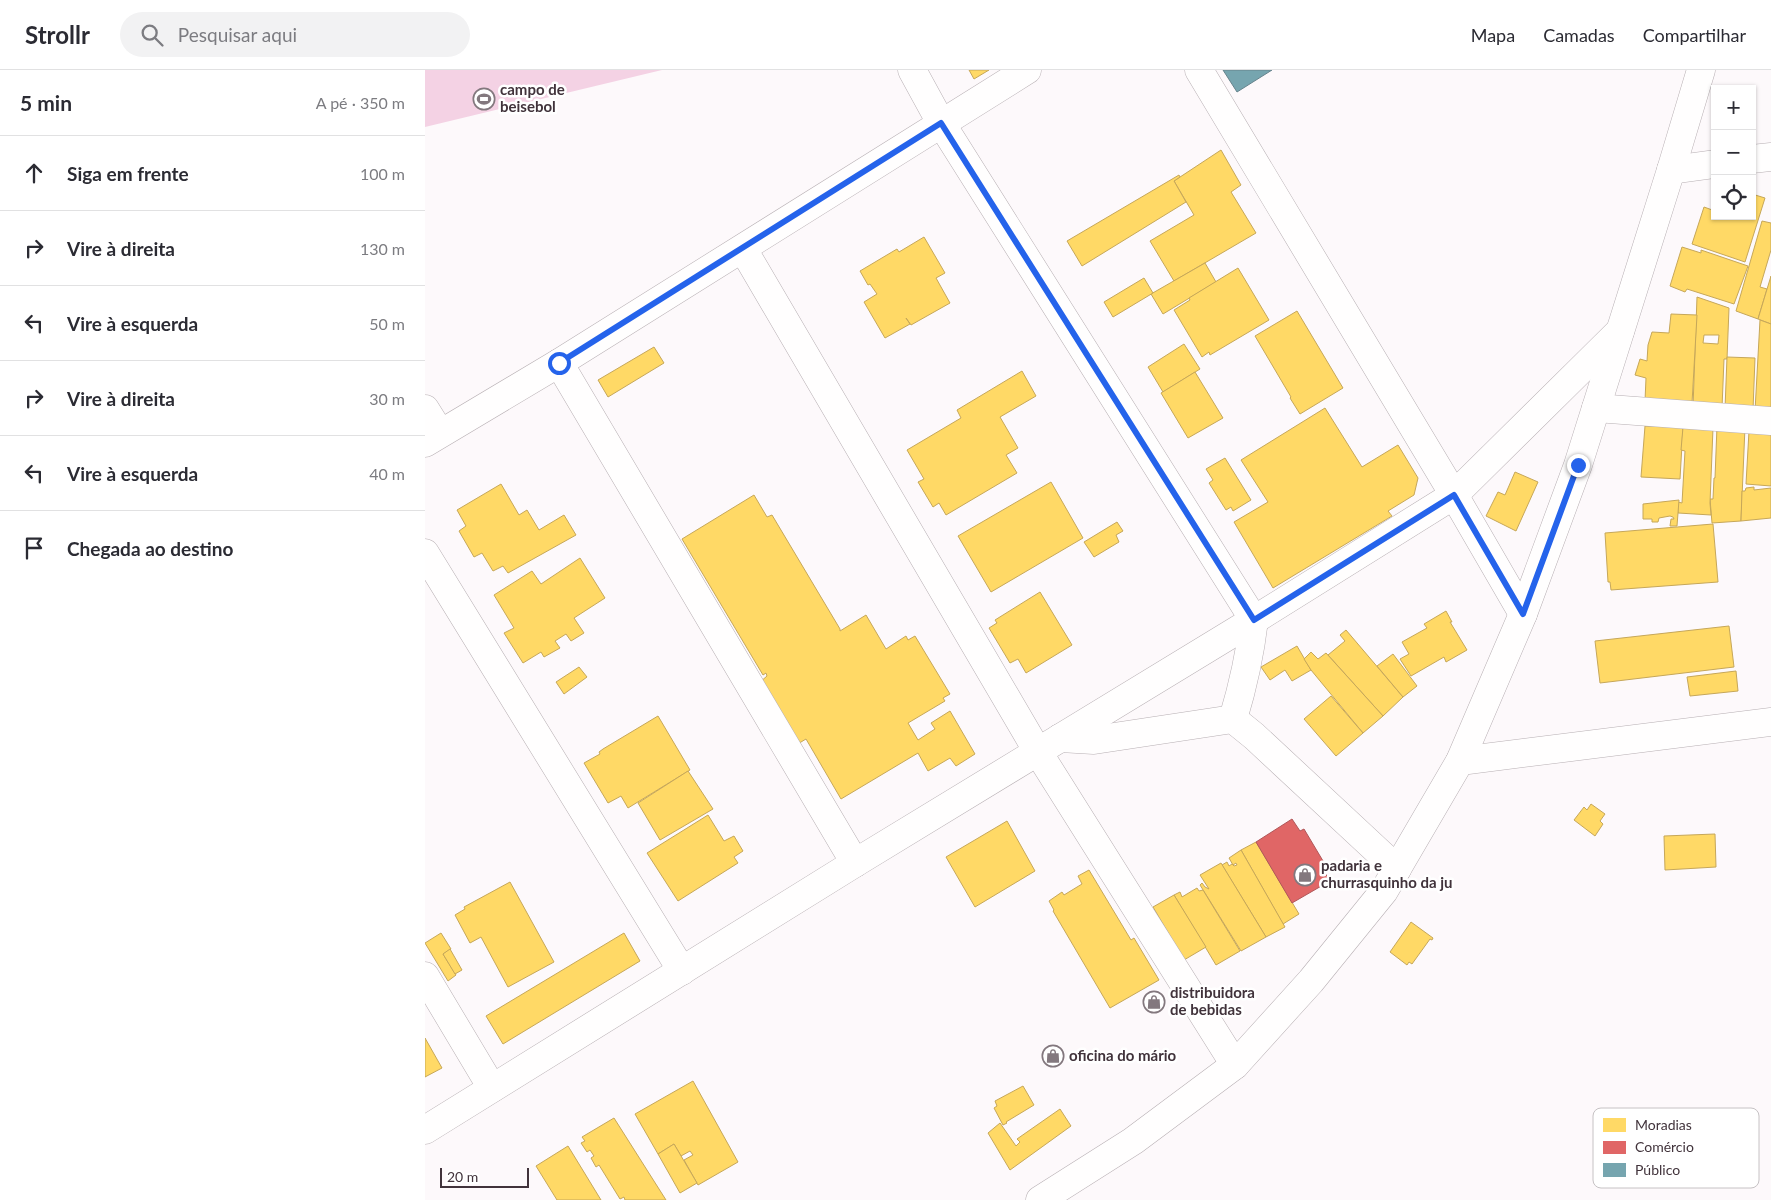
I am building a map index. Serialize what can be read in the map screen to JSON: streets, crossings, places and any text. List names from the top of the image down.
{
  "places": {
    "sports": ["campo de beisebol"],
    "shop": ["padaria e churrasquinho da ju", "distribuidora de bebidas", "oficina do mário"]
  },
  "legend": ["Moradias", "Comércio", "Público"],
  "scale_bar": "20 m",
  "page": {
    "header": "Strollr",
    "search": "Pesquisar aqui",
    "nav": ["Mapa", "Camadas", "Compartilhar"],
    "heading": ["5 min", "A pé · 350 m"],
    "map_buttons": ["+", "−"],
    "list": [
      ["Siga em frente", "100 m"],
      ["Vire à direita", "130 m"],
      ["Vire à esquerda", "50 m"],
      ["Vire à direita", "30 m"],
      ["Vire à esquerda", "40 m"],
      "Chegada ao destino"
    ],
    "scale": "20 m"
  }
}
